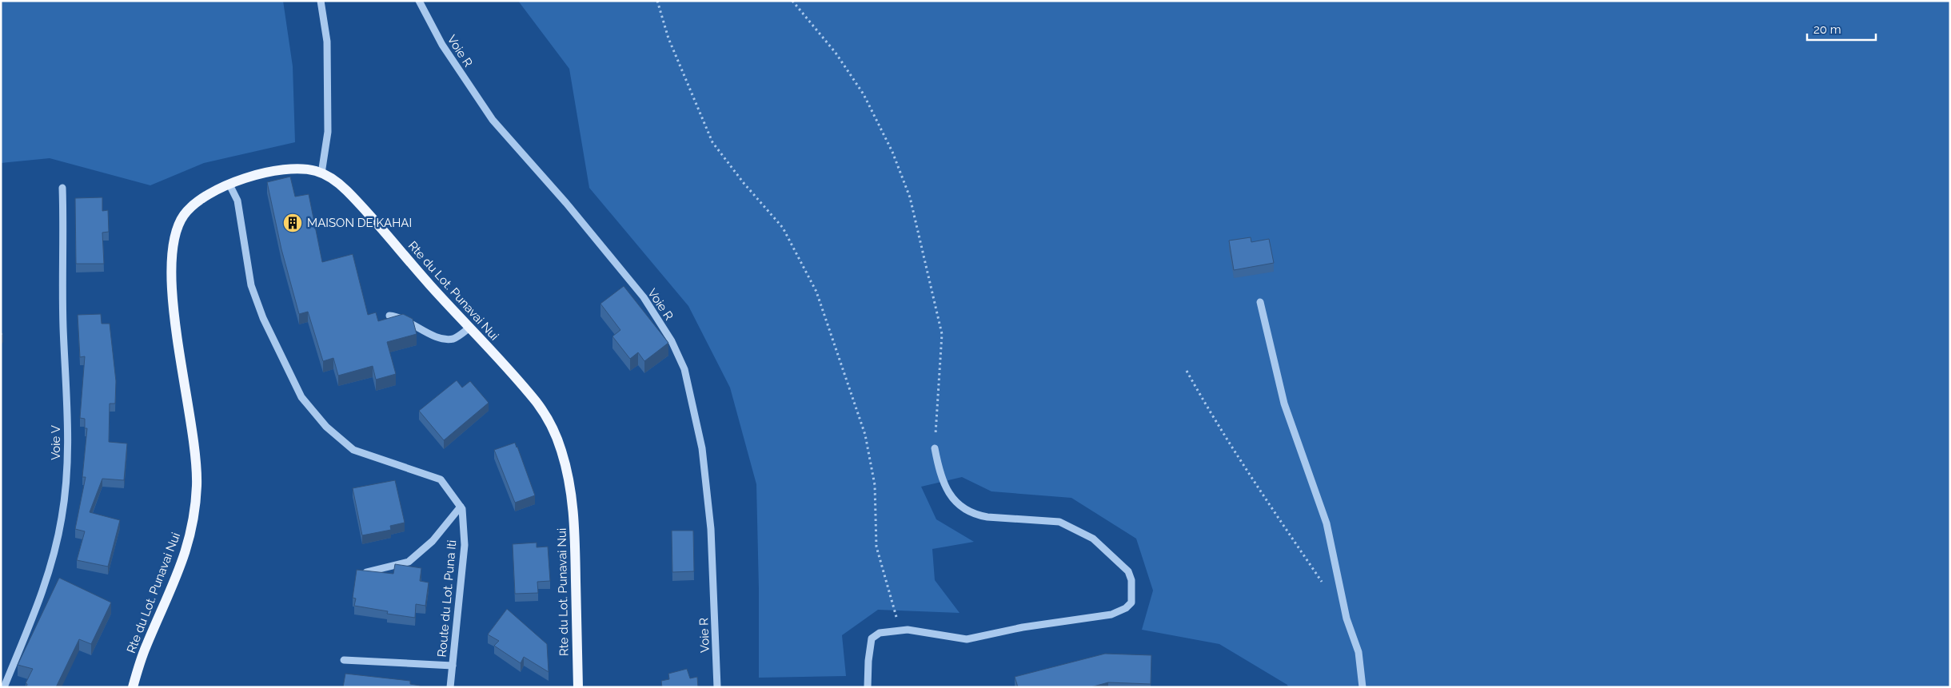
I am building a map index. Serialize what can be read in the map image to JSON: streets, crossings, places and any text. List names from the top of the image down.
{
  "streets": {
    "main road": ["Rte du Lot. Punavai Nui"],
    "street": ["Voie R", "Voie V", "Route du Lot. Puna Iti"]
  },
  "crossings": [
    ["Rte du Lot. Punavai Nui", "Route du Lot. Puna Iti"]
  ],
  "places": {
    "building": ["MAISON DE KAHAI"]
  },
  "scale_bar": "20 m"
}
